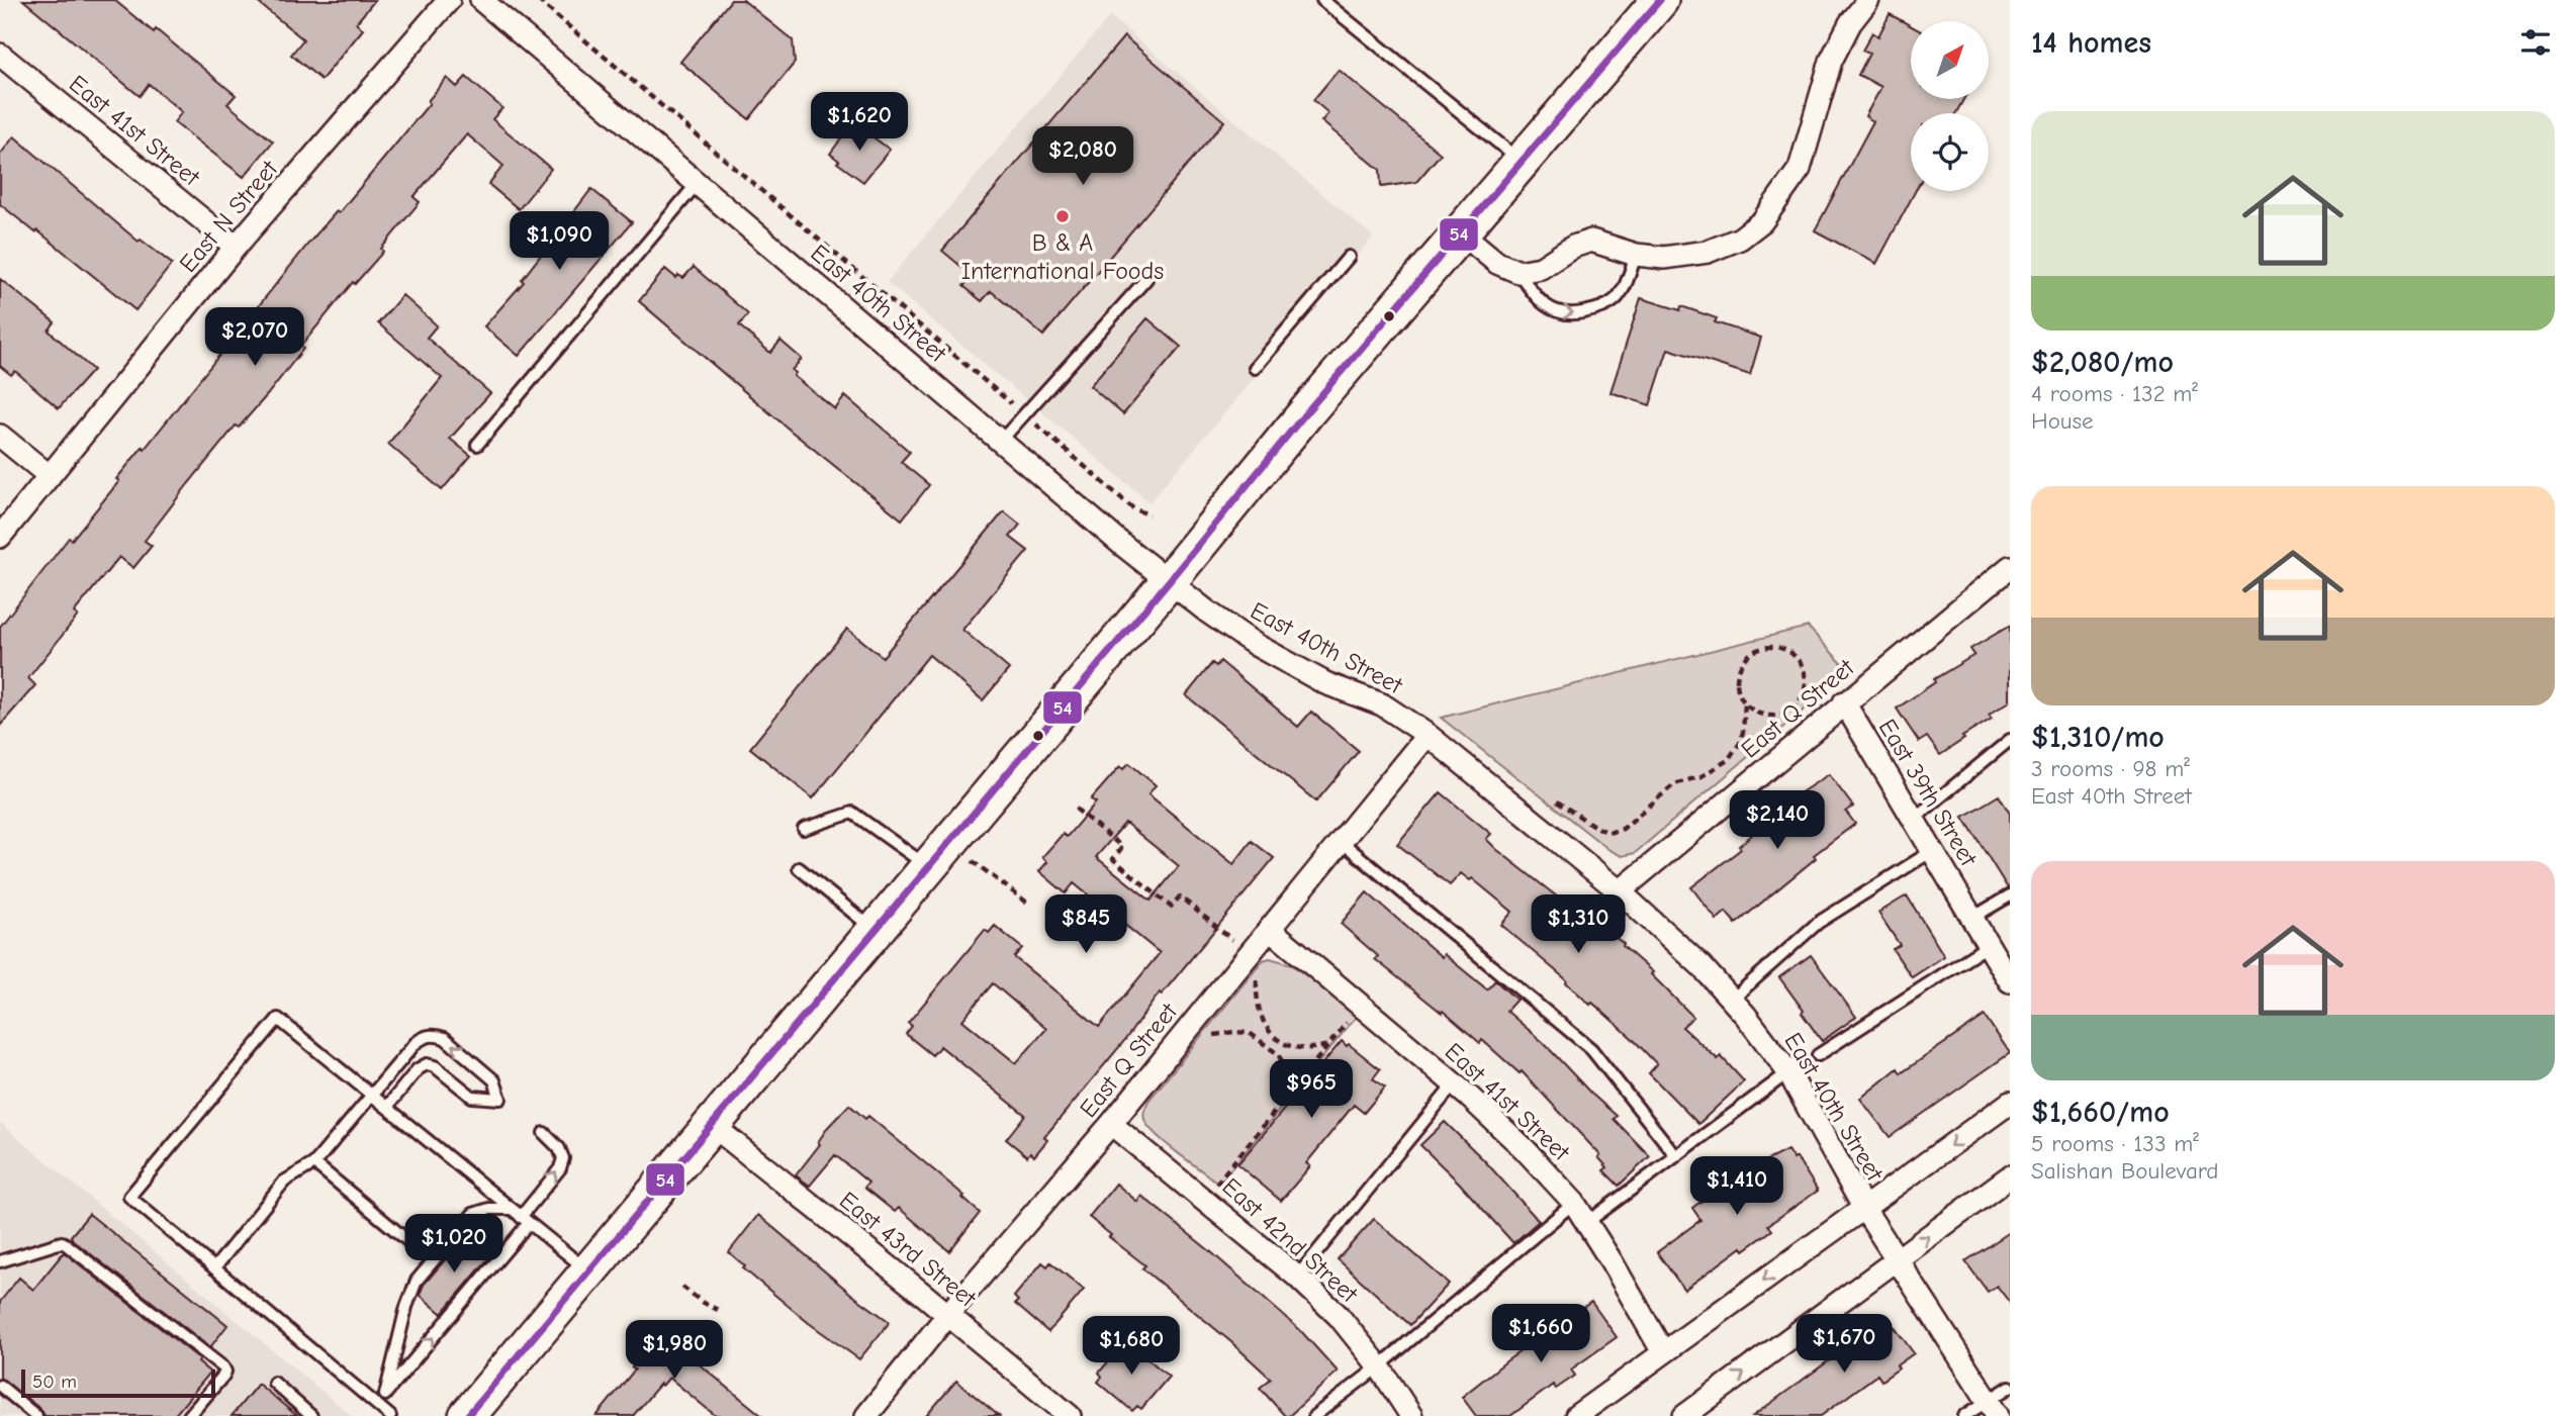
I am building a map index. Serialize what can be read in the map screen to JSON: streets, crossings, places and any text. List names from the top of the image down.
{
  "streets": {
    "street": [
      "East 41st Street",
      "East N Street",
      "East 40th Street",
      "East Q Street",
      "East 39th Street",
      "East 42nd Street",
      "East 43rd Street"
    ]
  },
  "crossings": [
    ["East 41st Street", "East N Street"],
    ["East 41st Street", "East Q Street"],
    ["East 40th Street", "East Q Street"],
    ["East Q Street", "East 39th Street"],
    ["East Q Street", "East 42nd Street"],
    ["East Q Street", "East 43rd Street"]
  ],
  "places": ["B & A International Foods"],
  "lines": ["transit line 54"],
  "scale_bar": "50 m",
  "north": "top right",
  "page": {
    "heading": "14 homes",
    "list": [
      {
        "name": "$2,080/mo",
        "note": "4 rooms · 132 m² · House"
      },
      {
        "name": "$1,310/mo",
        "note": "3 rooms · 98 m² · East 40th Street"
      },
      {
        "name": "$1,660/mo",
        "note": "5 rooms · 133 m² · Salishan Boulevard"
      }
    ],
    "price": [
      "$1,620",
      "$2,080",
      "$1,090",
      "$2,070",
      "$2,140",
      "$845",
      "$1,310",
      "$965",
      "$1,410",
      "$1,020",
      "$1,660",
      "$1,670",
      "$1,680",
      "$1,980"
    ],
    "scale": "50 m"
  }
}
